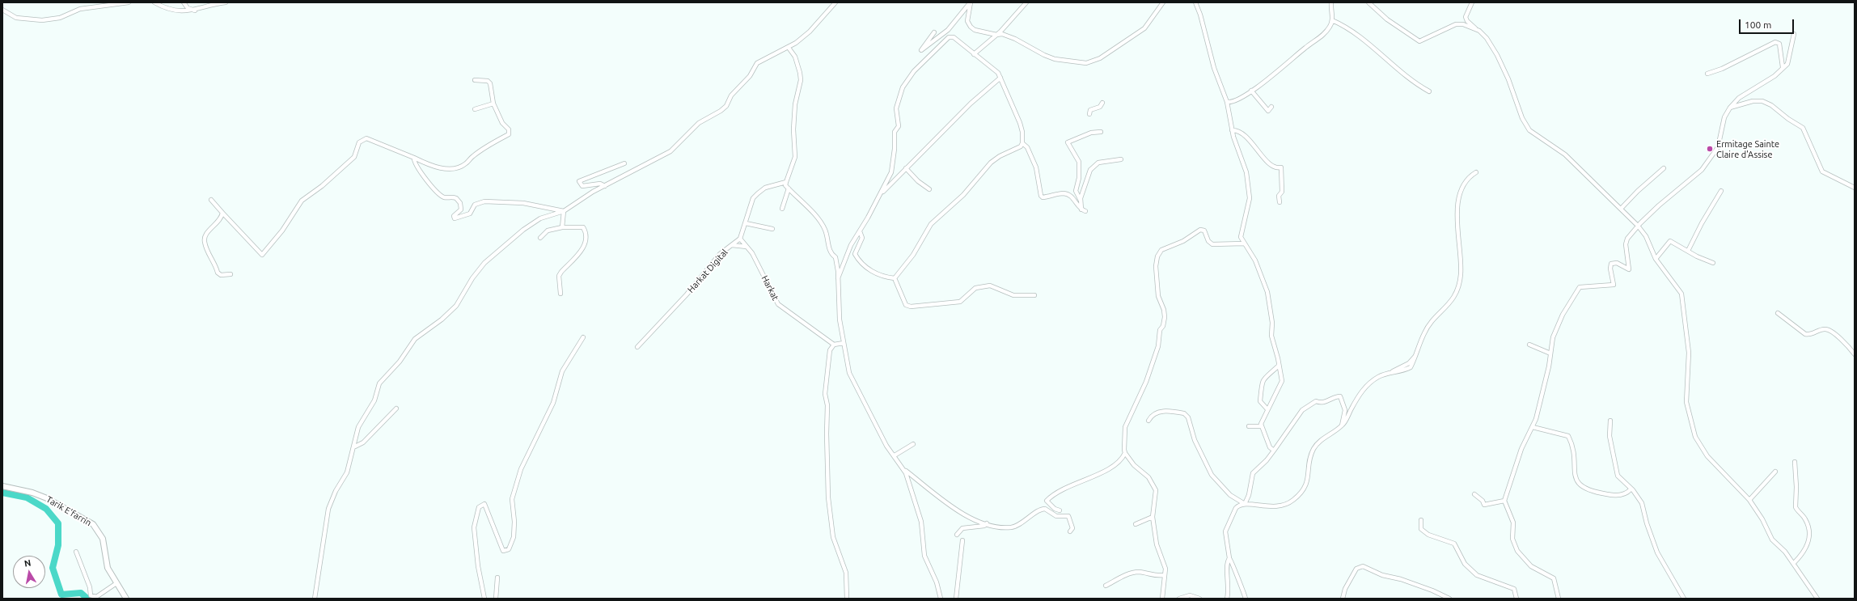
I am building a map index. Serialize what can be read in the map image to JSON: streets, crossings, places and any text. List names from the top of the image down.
{
  "streets": {
    "street": ["Harkat Digital", "Harkat", "Tarik E'farrin"]
  },
  "crossings": [
    ["Harkat Digital", "Harkat"]
  ],
  "places": ["Ermitage Sainte Claire d'Assise"],
  "scale_bar": "100 m",
  "north": "top"
}
